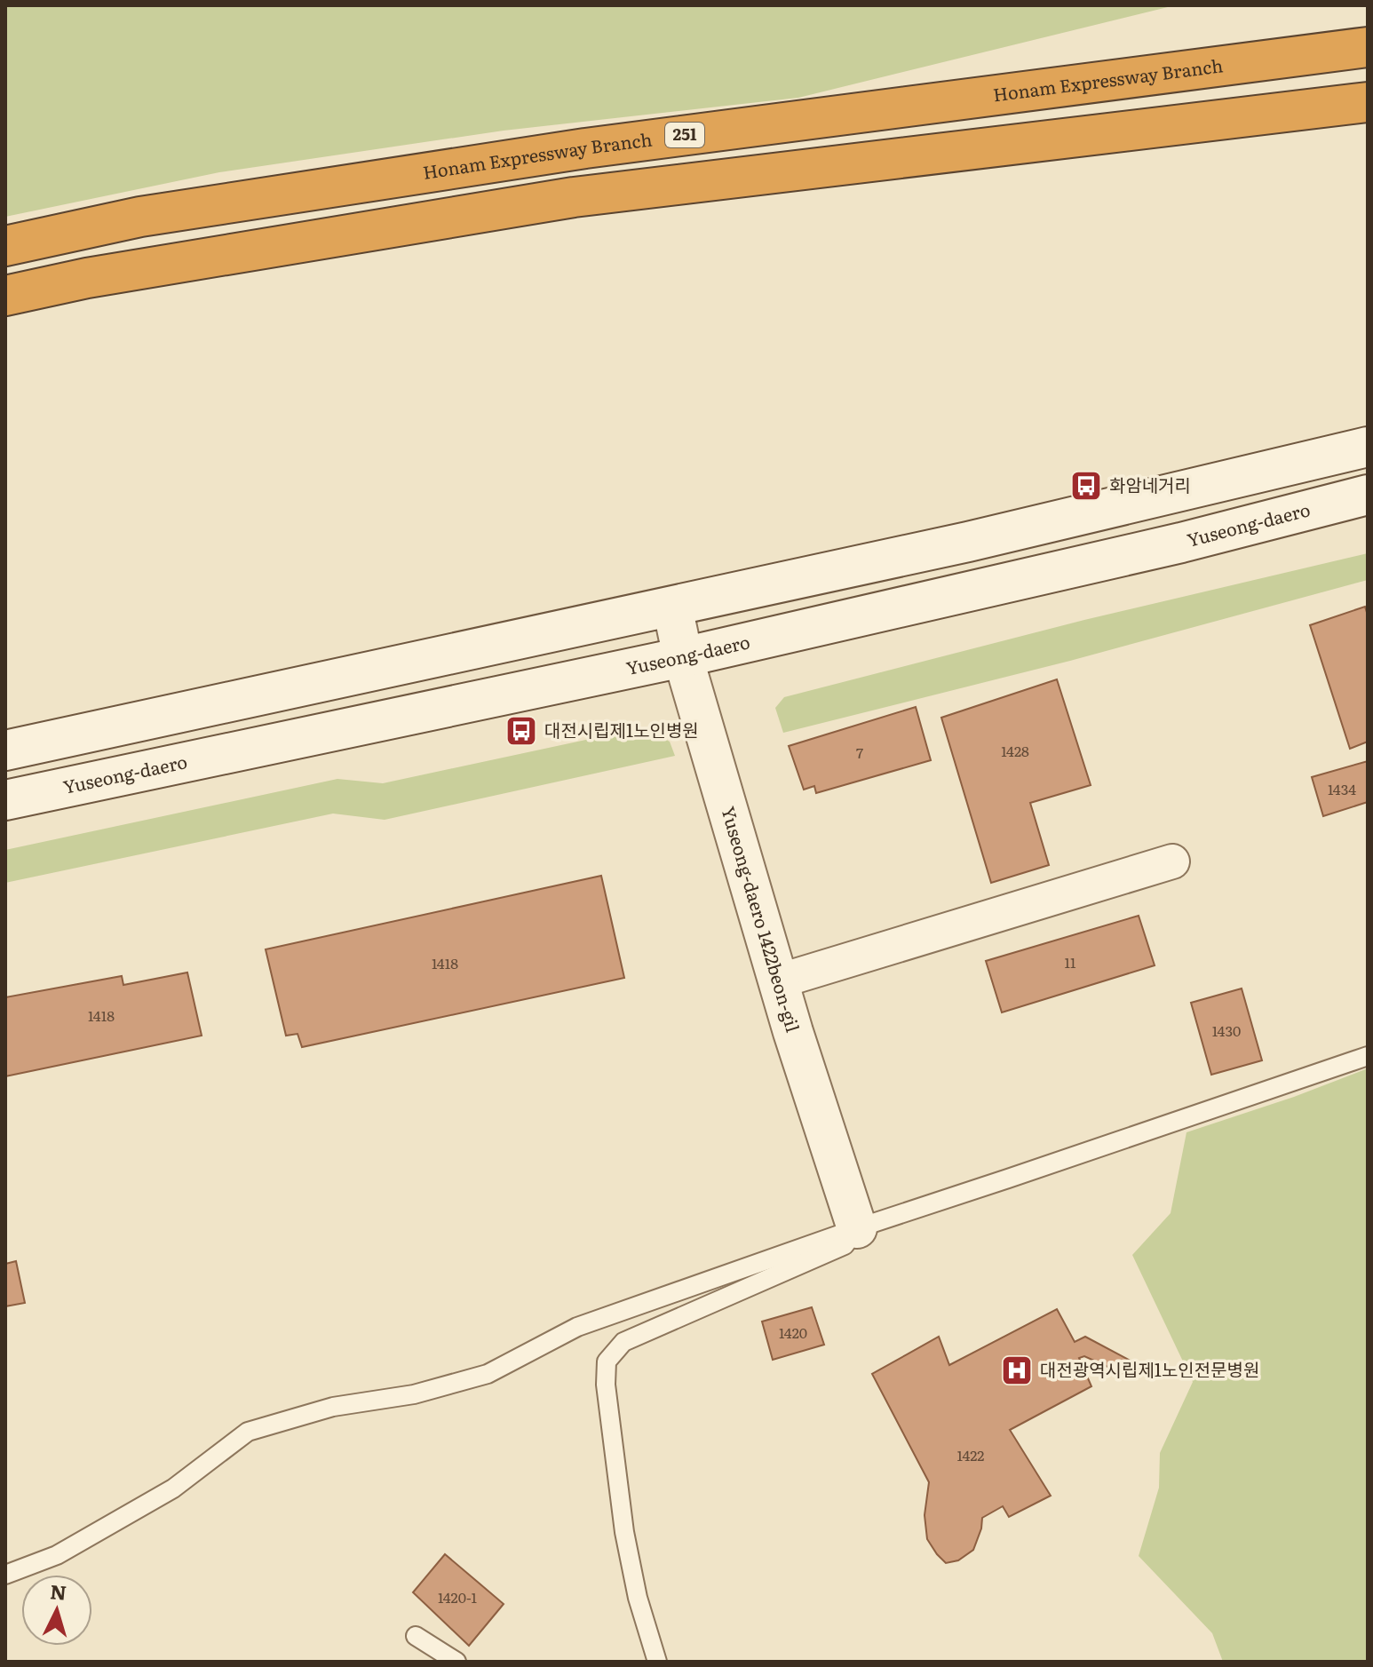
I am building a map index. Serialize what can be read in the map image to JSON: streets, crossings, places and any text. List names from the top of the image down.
{
  "streets": {
    "highway": ["Honam Expressway Branch", "251"],
    "main road": ["Yuseong-daero", "Yuseong-daero 1422beon-gil"]
  },
  "crossings": [
    ["Yuseong-daero", "Yuseong-daero 1422beon-gil"]
  ],
  "places": {
    "bus stop": ["화암네거리", "대전시립제1노인병원"],
    "hospital": ["대전광역시립제1노인전문병원"]
  },
  "house_numbers": [
    "1428",
    "7",
    "1434",
    "11",
    "1418",
    "1418",
    "1430",
    "1420",
    "1422",
    "1420-1"
  ],
  "north": "top"
}
